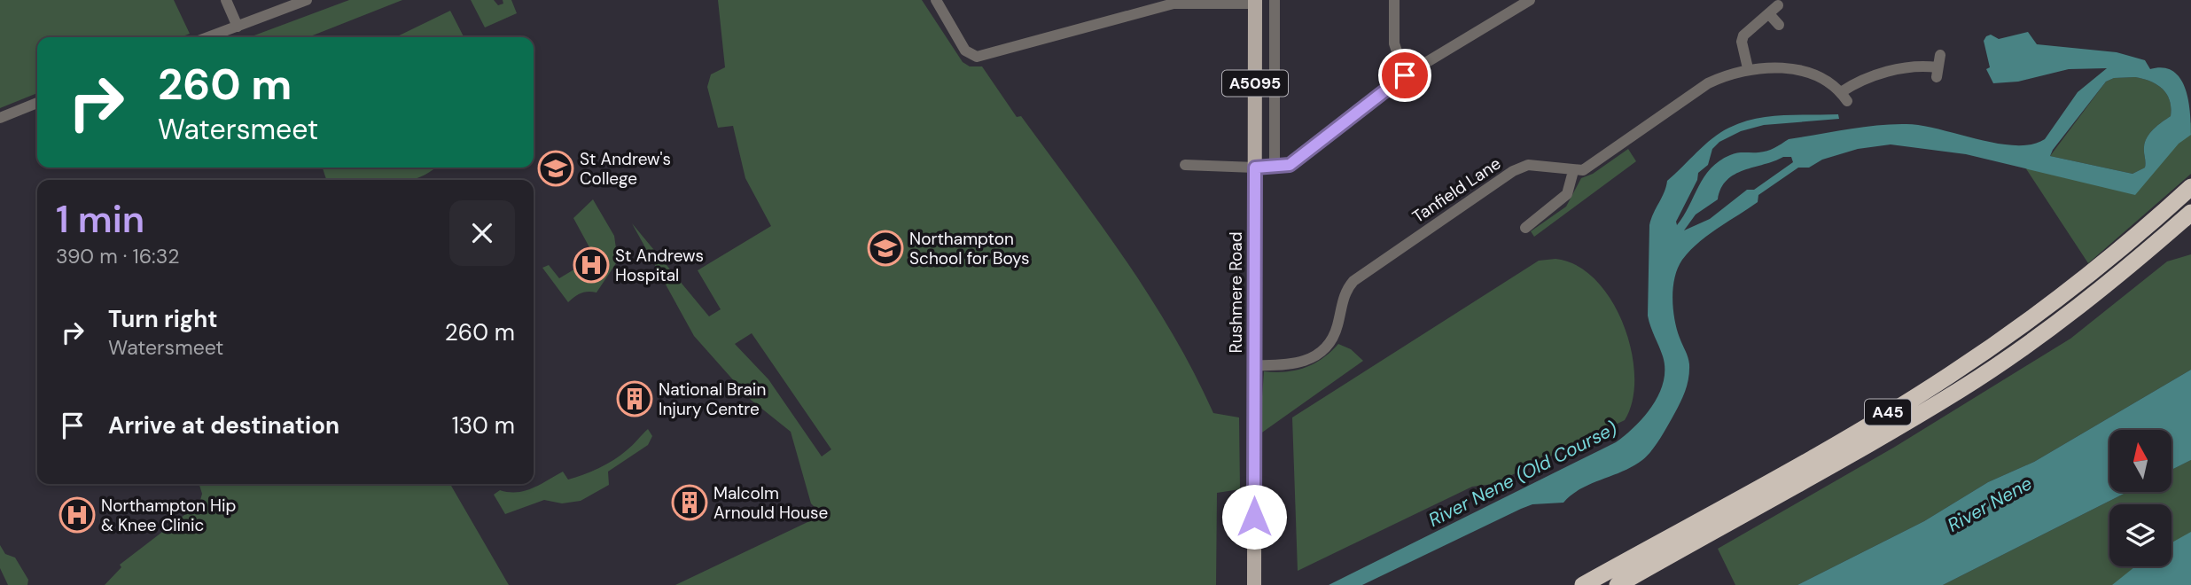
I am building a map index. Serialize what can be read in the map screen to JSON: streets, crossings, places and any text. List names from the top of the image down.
{
  "streets": {
    "highway": ["A45"],
    "main road": ["A5095", "Rushmere Road"],
    "street": ["Tanfield Lane"]
  },
  "crossings": [
    ["Tanfield Lane", "Rushmere Road"]
  ],
  "water": ["River Nene (Old Course)", "River Nene"],
  "places": {
    "school or university": ["St Andrew's College", "Northampton School for Boys"],
    "hospital": ["St Andrews Hospital", "Northampton Hip & Knee Clinic"],
    "building": ["National Brain Injury Centre", "Malcolm Arnould House"]
  },
  "north": "top",
  "page": {
    "turn": ["260 m", "Watersmeet"],
    "heading": ["1 min", "390 m · 16:32"],
    "list": [
      {
        "name": "Turn right",
        "note": "Watersmeet",
        "value": "260 m"
      },
      {
        "name": "Arrive at destination",
        "value": "130 m"
      }
    ]
  }
}
